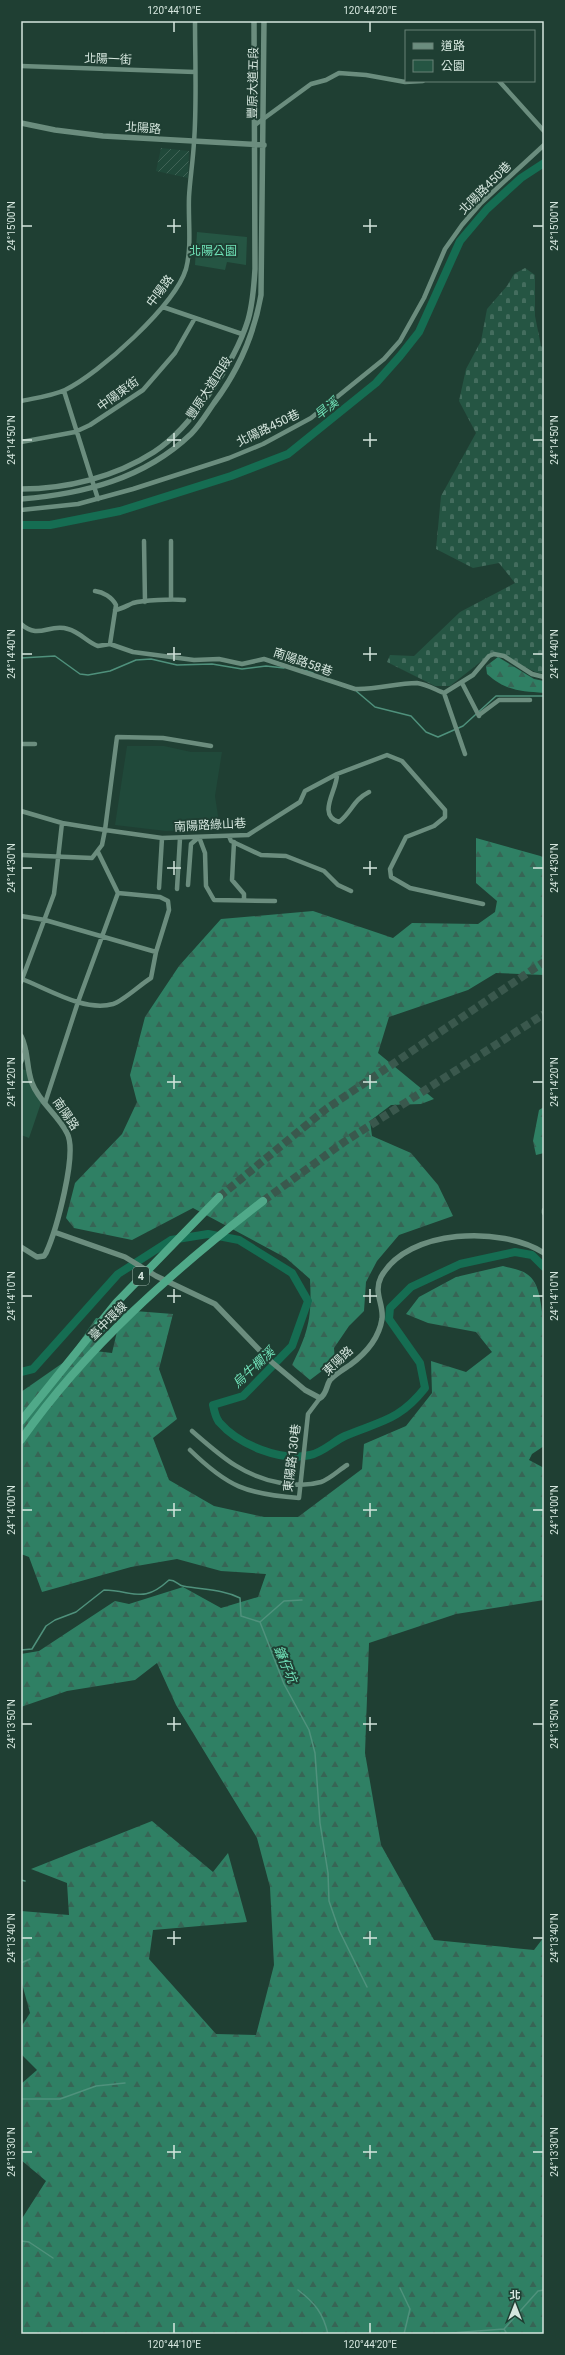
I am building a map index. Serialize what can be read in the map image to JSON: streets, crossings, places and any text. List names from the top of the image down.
{
  "streets": {
    "highway": ["4", "臺中環線"],
    "street": [
      "北陽一街",
      "豐原大道五段",
      "北陽路",
      "北陽路450巷",
      "中陽路",
      "豐原大道四段",
      "中陽東街",
      "南陽路58巷",
      "南陽路綠山巷",
      "南陽路",
      "東陽路",
      "東陽路130巷"
    ]
  },
  "crossings": [
    ["北陽一街", "中陽路"],
    ["豐原大道五段", "北陽路"],
    ["豐原大道五段", "豐原大道四段"],
    ["北陽路", "中陽路"],
    ["北陽路", "豐原大道四段"],
    ["東陽路", "東陽路130巷"]
  ],
  "water": ["旱溪", "烏牛欄溪", "鐮仔坑"],
  "parks": ["北陽公園"],
  "legend": ["道路", "公園"],
  "north": "top",
  "coordinates": [
    "120°44'10\"E",
    "120°44'20\"E",
    "24°15'00\"N",
    "24°14'50\"N",
    "24°14'40\"N",
    "24°14'30\"N",
    "24°14'20\"N",
    "24°14'10\"N",
    "24°14'00\"N",
    "24°13'50\"N",
    "24°13'40\"N",
    "24°13'30\"N"
  ]
}
